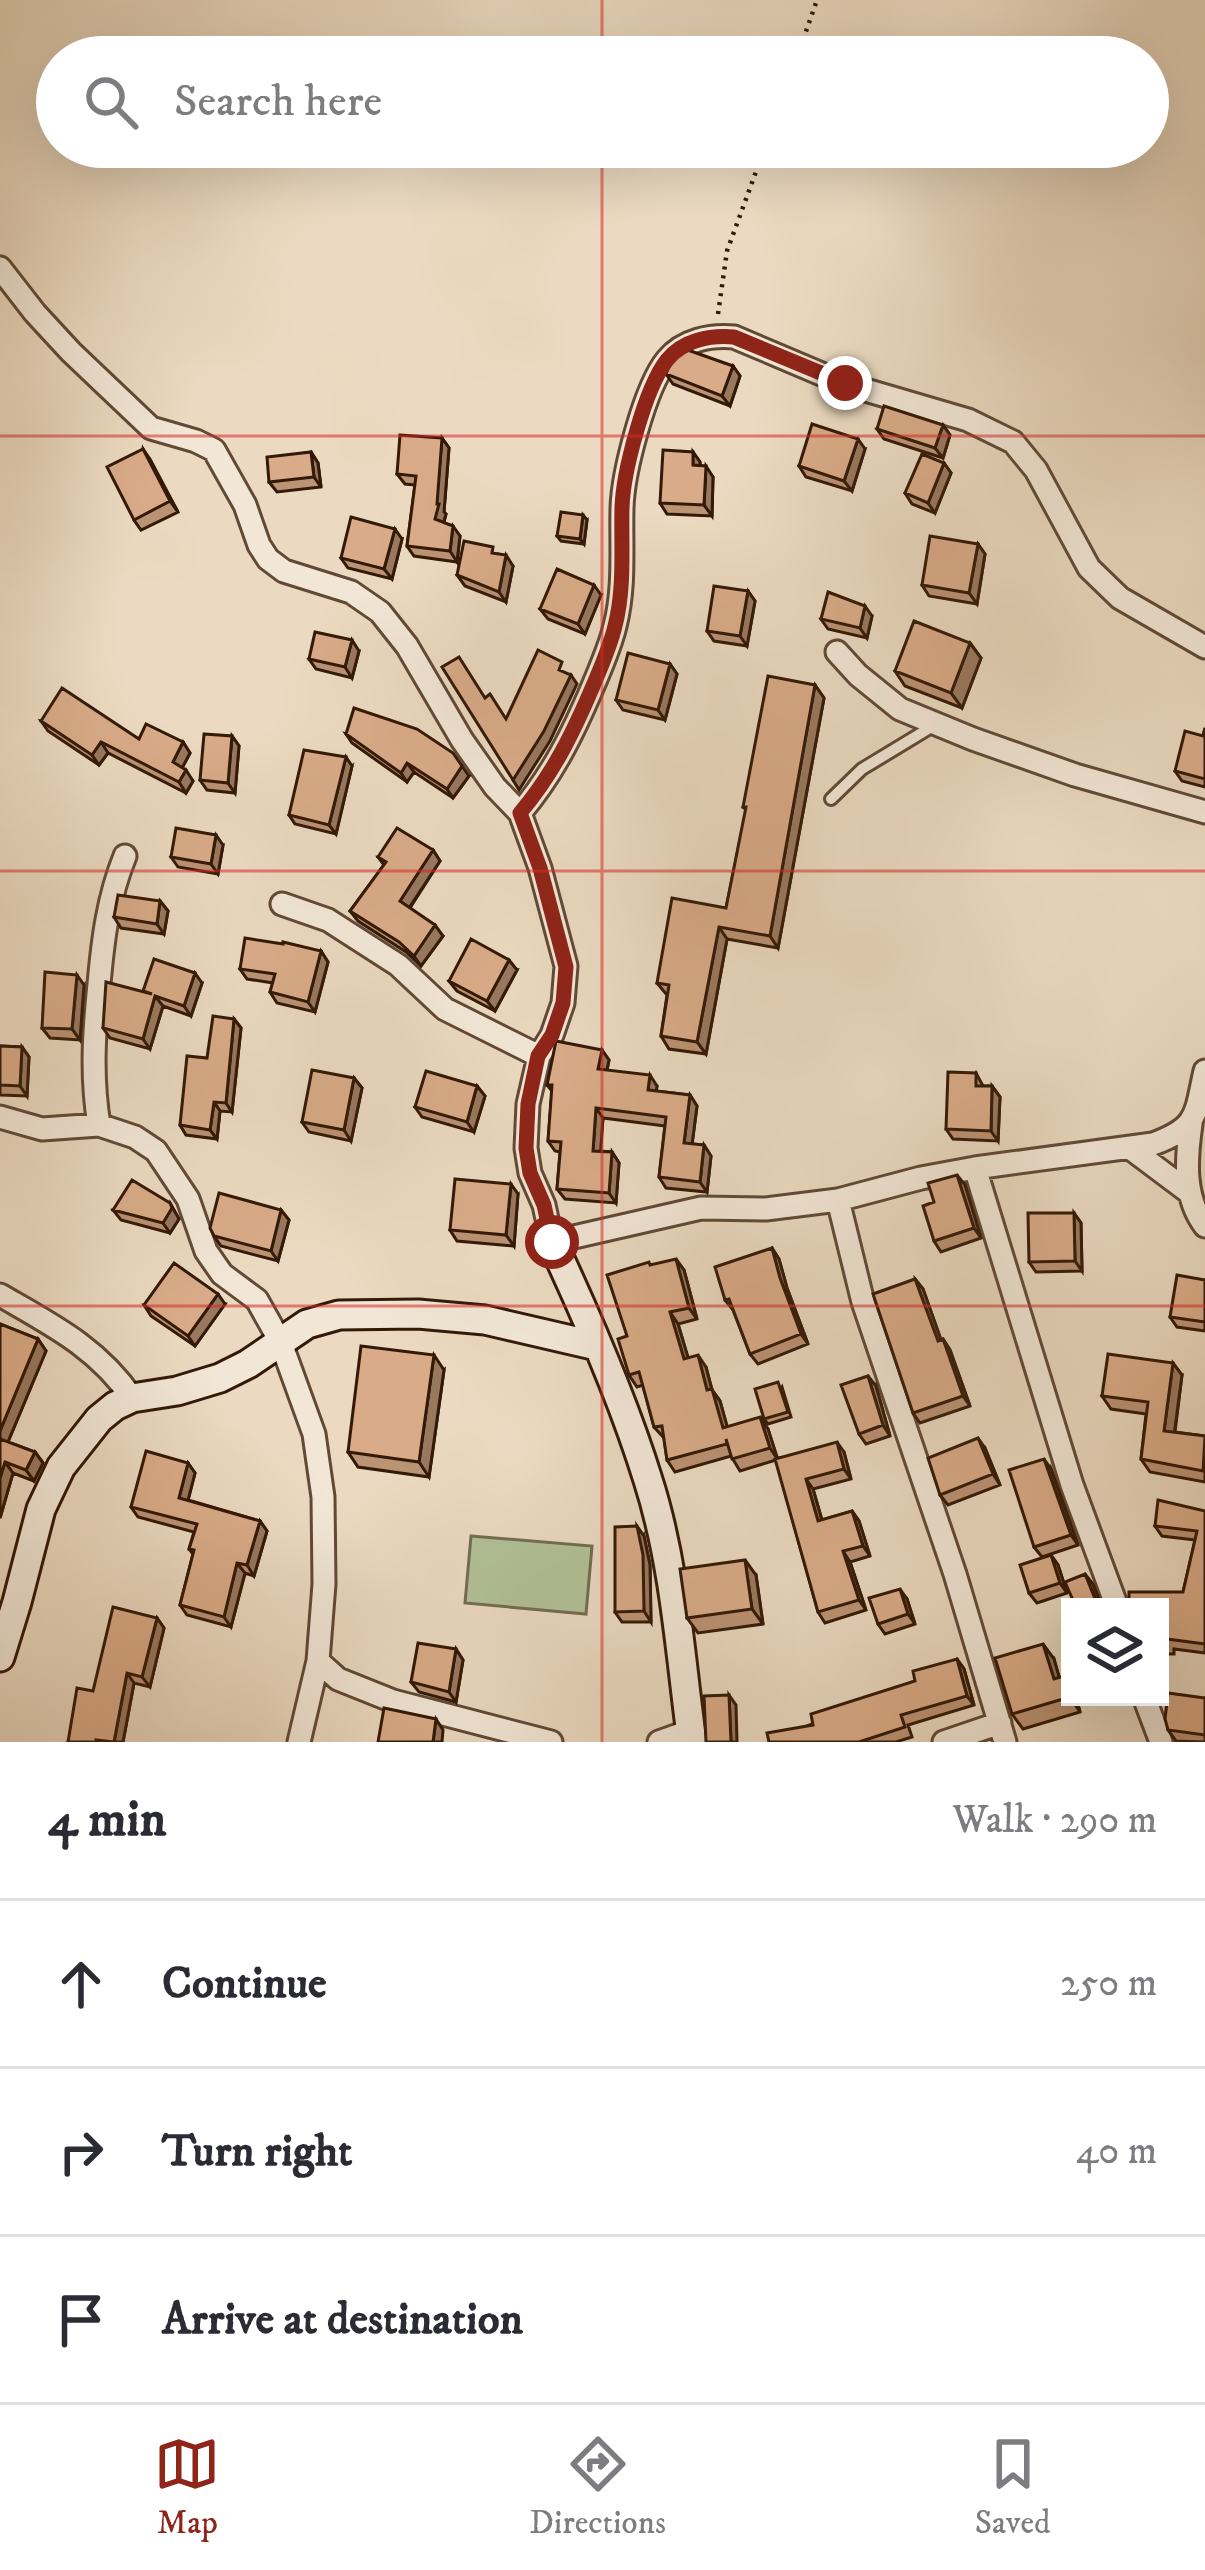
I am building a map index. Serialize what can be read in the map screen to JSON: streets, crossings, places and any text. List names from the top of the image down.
{
  "page": {
    "search": "Search here",
    "heading": ["4 min", "Walk · 290 m"],
    "list": [
      ["Continue", "250 m"],
      ["Turn right", "40 m"],
      "Arrive at destination"
    ],
    "nav": ["Map", "Directions", "Saved"]
  }
}
